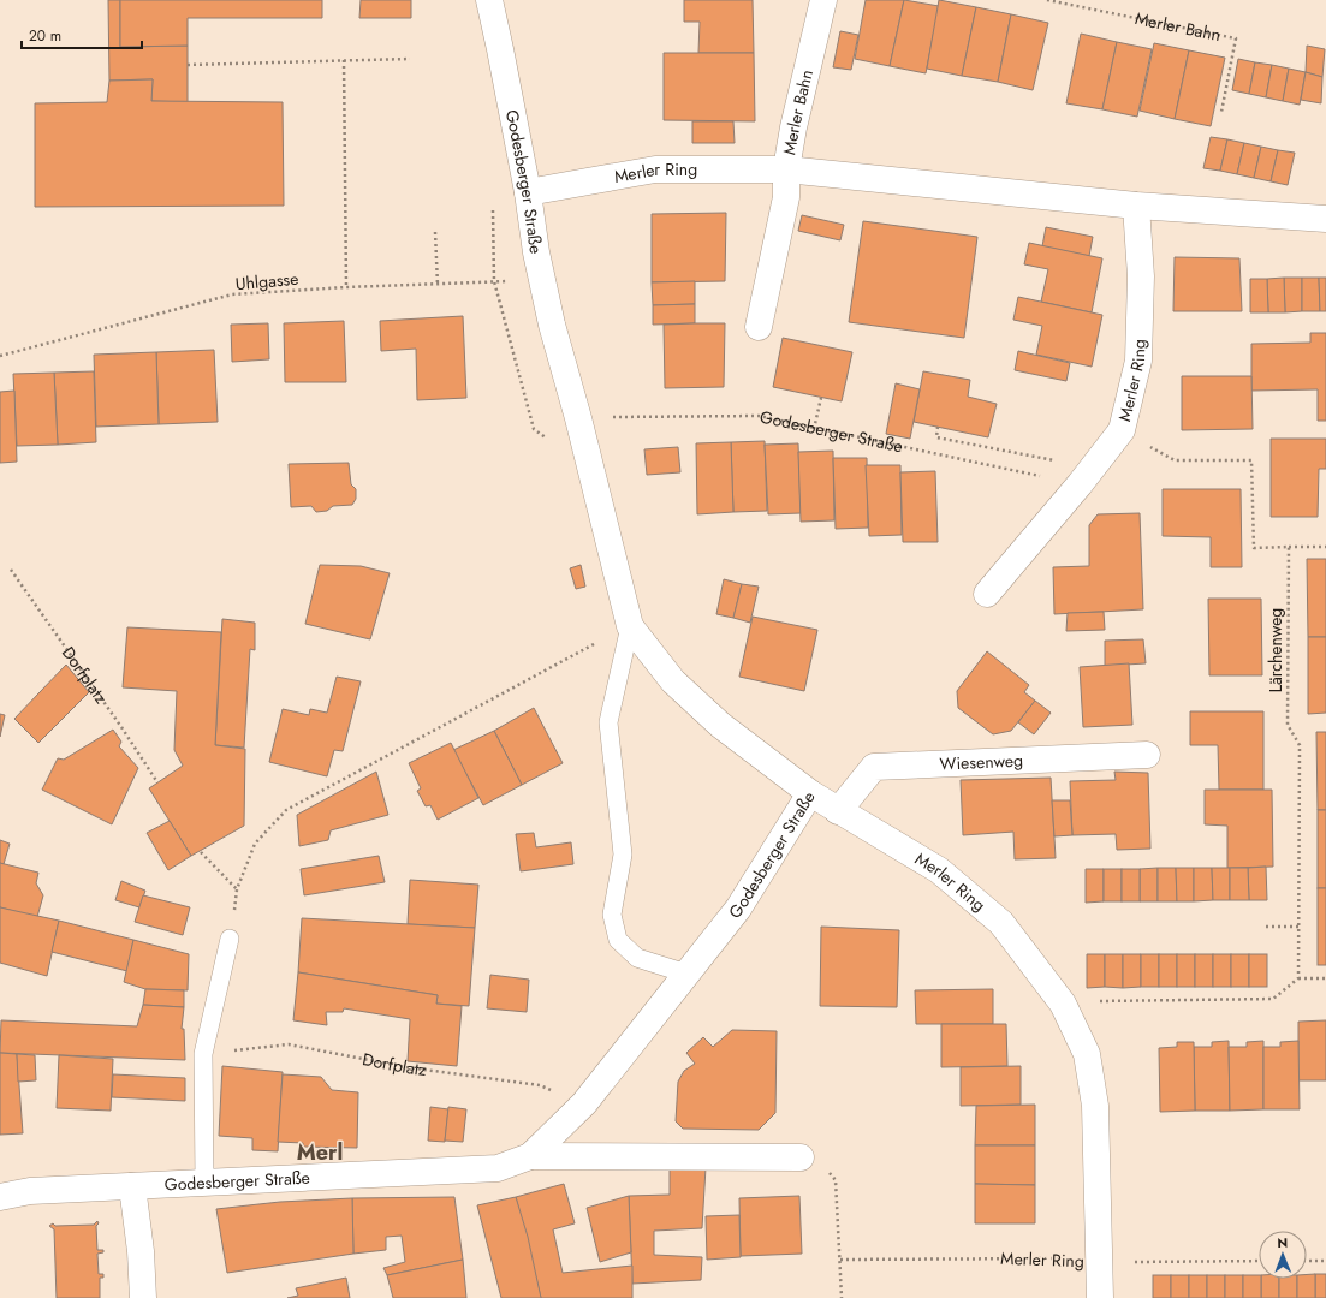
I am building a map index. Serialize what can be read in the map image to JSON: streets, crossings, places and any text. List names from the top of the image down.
{
  "streets": {
    "street": [
      "Merler Bahn",
      "Merler Ring",
      "Godesberger Straße",
      "Wiesenweg"
    ],
    "path": ["Uhlgasse", "Lärchenweg", "Dorfplatz"]
  },
  "crossings": [
    ["Merler Bahn", "Merler Ring"],
    ["Merler Ring", "Godesberger Straße"],
    ["Merler Ring", "Wiesenweg"],
    ["Godesberger Straße", "Uhlgasse"],
    ["Godesberger Straße", "Dorfplatz"]
  ],
  "districts": ["Merl"],
  "scale_bar": "20 m",
  "north": "top"
}
